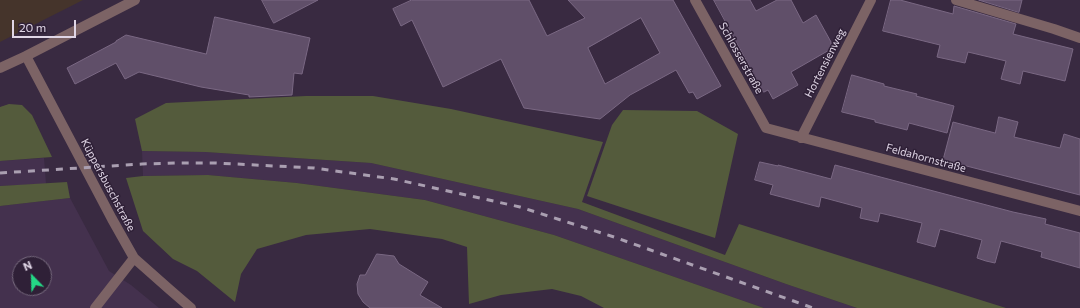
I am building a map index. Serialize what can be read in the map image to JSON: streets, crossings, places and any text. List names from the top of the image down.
{
  "streets": {
    "street": [
      "Schlosserstraße",
      "Hortensienweg",
      "Feldahornstraße",
      "Küppersbuschstraße"
    ]
  },
  "crossings": [
    ["Schlosserstraße", "Feldahornstraße"],
    ["Hortensienweg", "Feldahornstraße"]
  ],
  "scale_bar": "20 m",
  "north": "top left"
}
